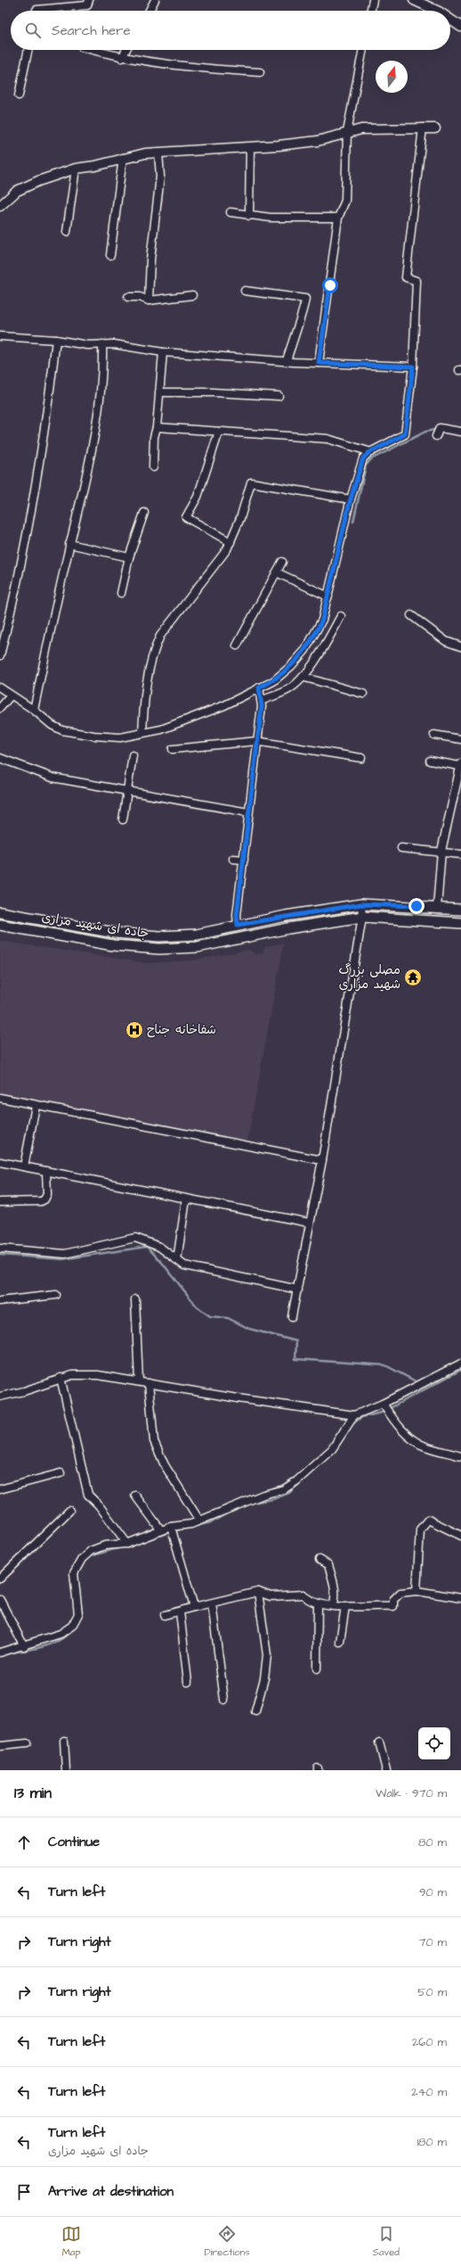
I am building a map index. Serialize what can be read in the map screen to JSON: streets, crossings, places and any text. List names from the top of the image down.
{
  "streets": {
    "main road": ["جاده ای شهید مزاری"]
  },
  "places": {
    "temple": ["مصلی بزرگ شهید مزاری"],
    "hospital": ["شفاخانه جناح"]
  },
  "north": "top",
  "page": {
    "search": "Search here",
    "heading": ["13 min", "Walk · 970 m"],
    "list": [
      ["Continue", "80 m"],
      ["Turn left", "90 m"],
      ["Turn right", "70 m"],
      ["Turn right", "50 m"],
      ["Turn left", "260 m"],
      ["Turn left", "240 m"],
      ["Turn left", "جاده ای شهید مزاری", "180 m"],
      "Arrive at destination"
    ],
    "nav": ["Map", "Directions", "Saved"]
  }
}
